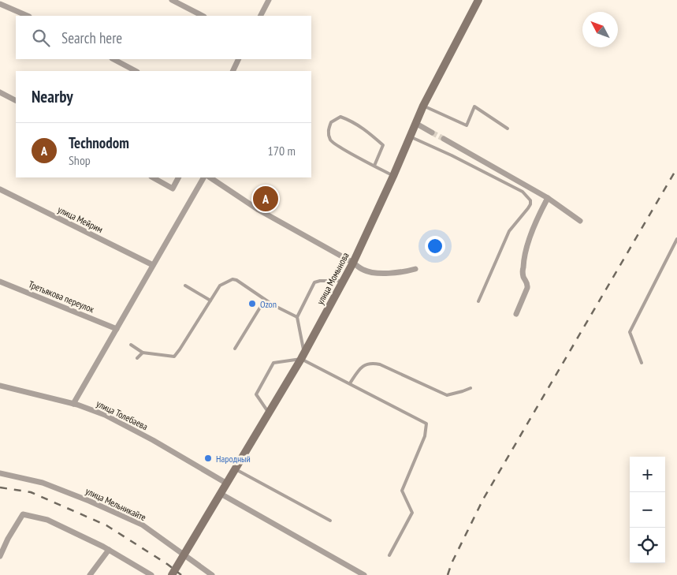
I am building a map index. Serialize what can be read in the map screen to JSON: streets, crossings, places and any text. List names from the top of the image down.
{
  "streets": {
    "main road": ["улица Момынова"],
    "street": [
      "улица Мейрим",
      "Третьякова переулок",
      "улица Толебаева",
      "улица Мельникайте"
    ]
  },
  "crossings": [
    ["улица Момынова", "улица Толебаева"],
    ["улица Момынова", "улица Мельникайте"]
  ],
  "places": ["Ozon", "Народный"],
  "north": "top left",
  "page": {
    "search": "Search here",
    "heading": "Nearby",
    "list": [
      {
        "mark": "A",
        "name": "Technodom",
        "note": "Shop",
        "value": "170 m"
      }
    ],
    "pins": "A",
    "map_buttons": ["+", "−"]
  }
}
